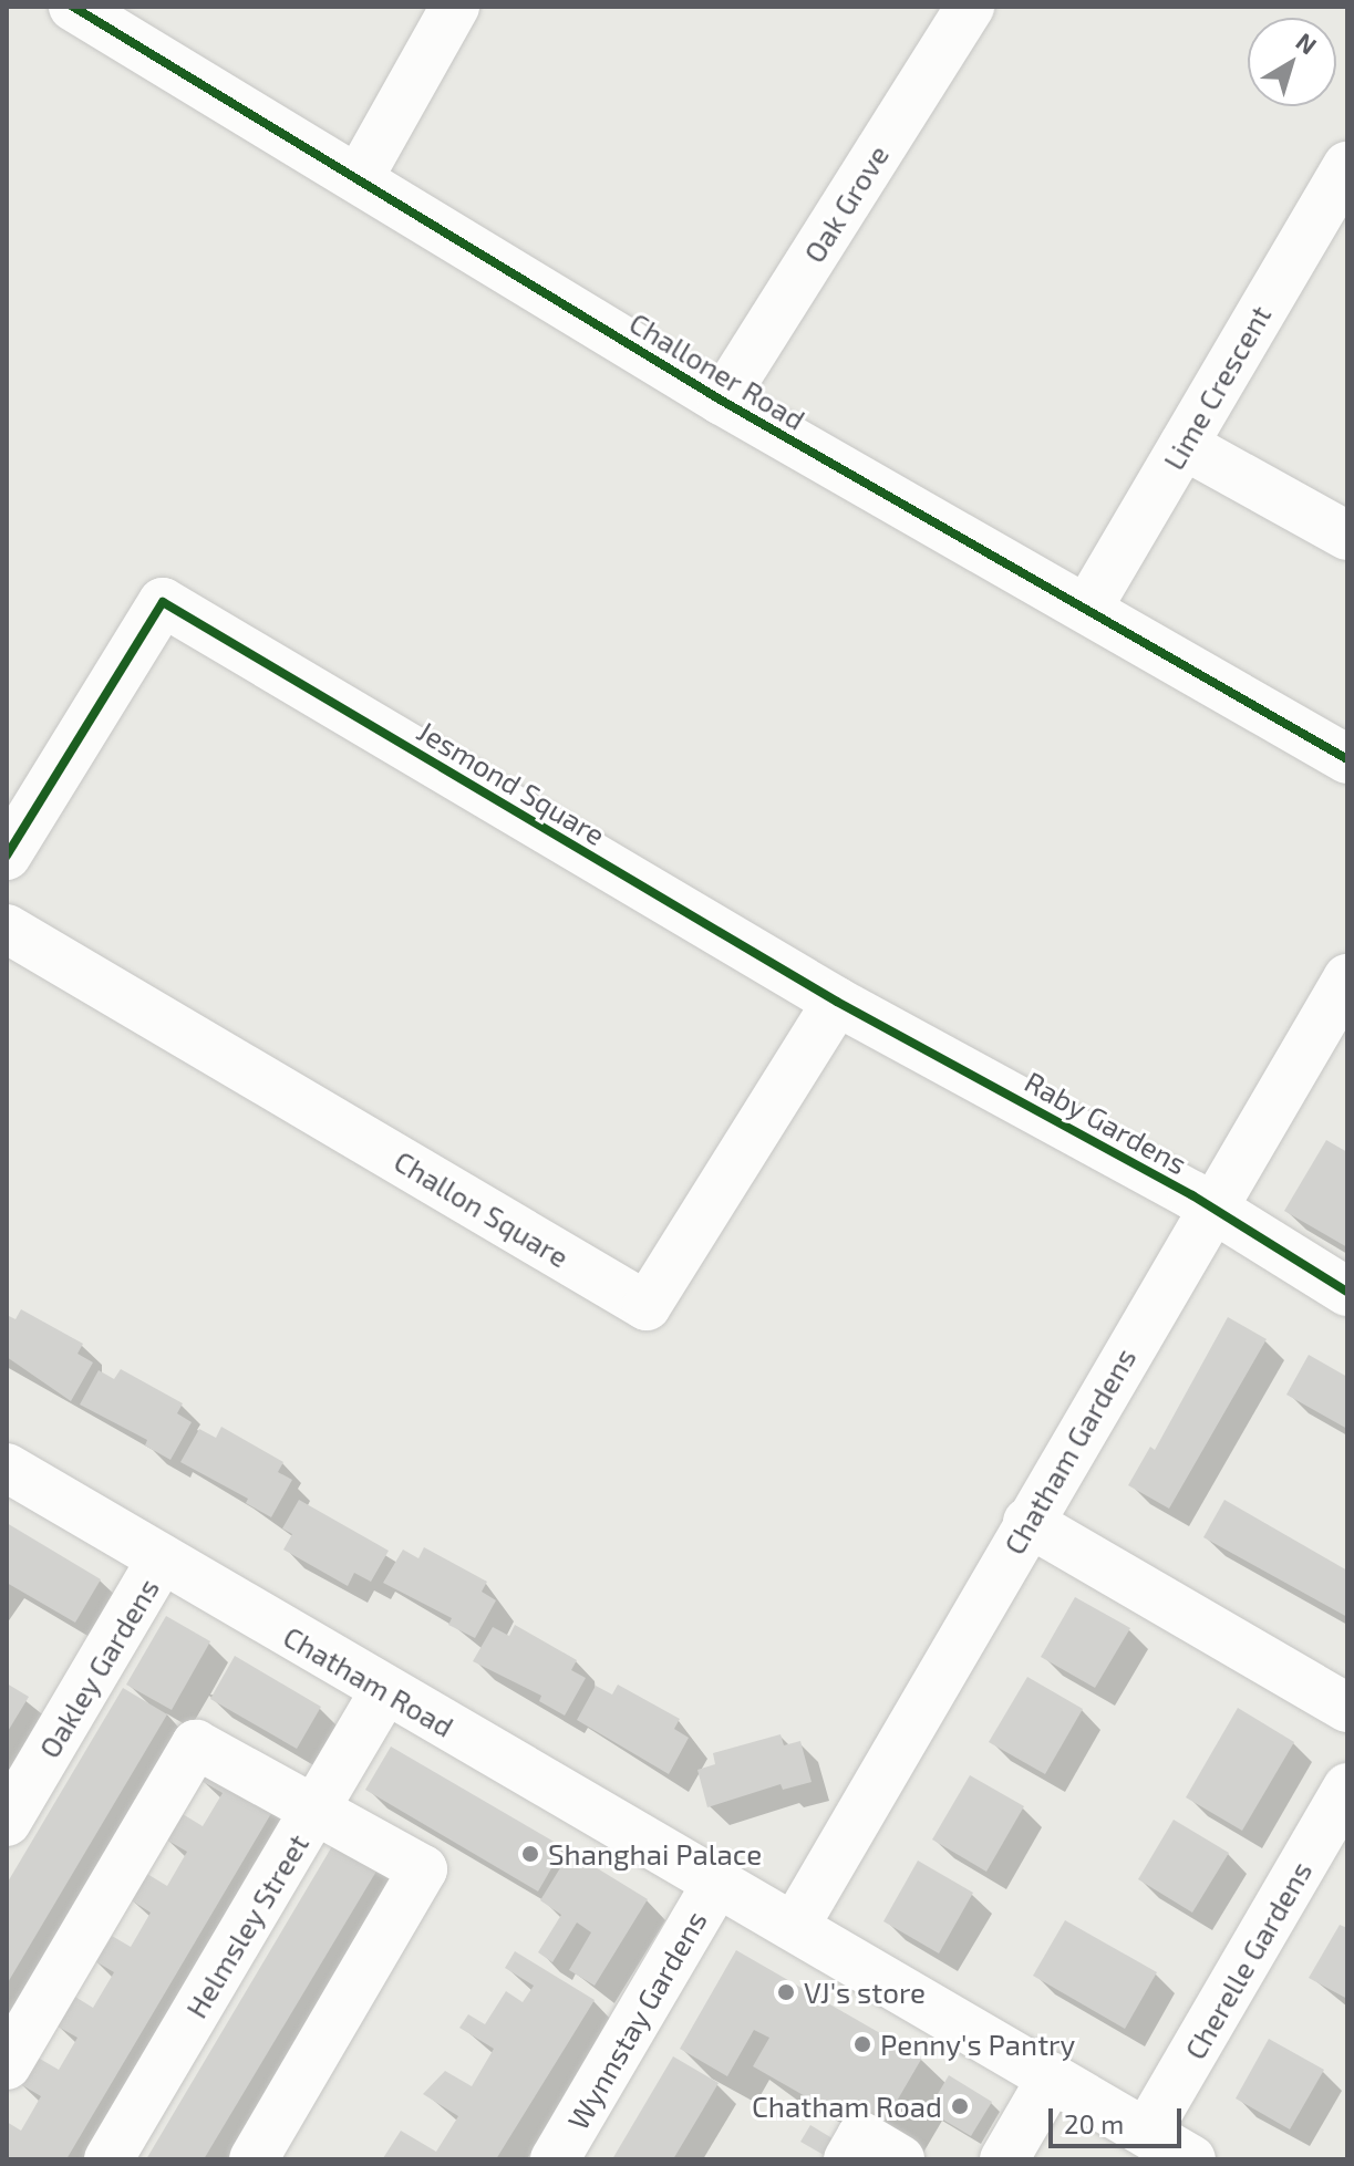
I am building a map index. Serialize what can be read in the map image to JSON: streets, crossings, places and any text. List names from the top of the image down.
{
  "streets": {
    "street": [
      "Oak Grove",
      "Challoner Road",
      "Lime Crescent",
      "Jesmond Square",
      "Raby Gardens",
      "Challon Square",
      "Chatham Gardens",
      "Oakley Gardens",
      "Chatham Road",
      "Helmsley Street",
      "Cherelle Gardens",
      "Wynnstay Gardens"
    ]
  },
  "crossings": [
    ["Oak Grove", "Challoner Road"],
    ["Challoner Road", "Lime Crescent"],
    ["Jesmond Square", "Raby Gardens"],
    ["Jesmond Square", "Challon Square"],
    ["Raby Gardens", "Challon Square"],
    ["Raby Gardens", "Chatham Gardens"],
    ["Chatham Gardens", "Chatham Road"],
    ["Oakley Gardens", "Chatham Road"],
    ["Chatham Road", "Helmsley Street"],
    ["Chatham Road", "Cherelle Gardens"],
    ["Chatham Road", "Wynnstay Gardens"]
  ],
  "places": [
    "Shanghai Palace",
    "VJ's store",
    "Penny's Pantry",
    "Chatham Road"
  ],
  "scale_bar": "20 m",
  "north": "top right"
}
